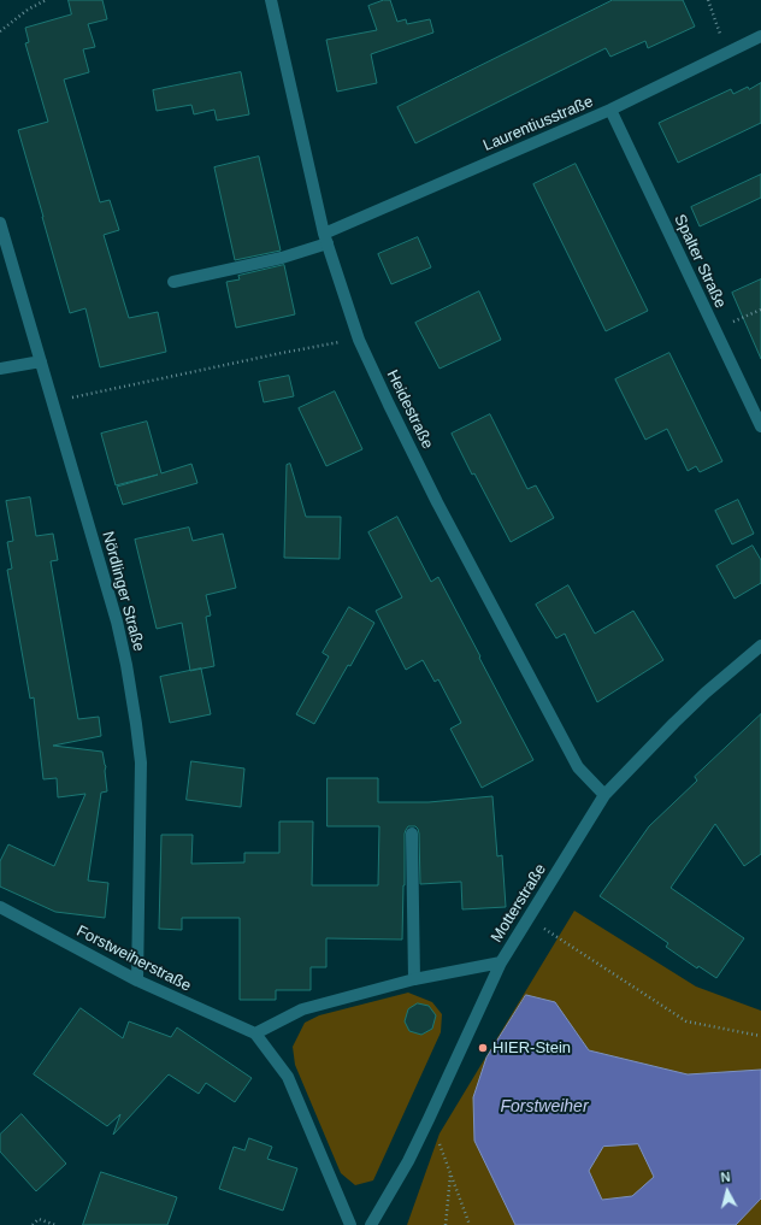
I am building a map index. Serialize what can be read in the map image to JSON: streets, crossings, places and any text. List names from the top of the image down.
{
  "streets": {
    "street": [
      "Laurentiusstraße",
      "Spalter Straße",
      "Heidestraße",
      "Nördlinger Straße",
      "Motterstraße",
      "Forstweiherstraße"
    ]
  },
  "crossings": [
    ["Laurentiusstraße", "Spalter Straße"],
    ["Laurentiusstraße", "Heidestraße"],
    ["Heidestraße", "Motterstraße"],
    ["Nördlinger Straße", "Forstweiherstraße"]
  ],
  "water": ["Forstweiher"],
  "places": ["HIER-Stein"],
  "north": "top"
}
